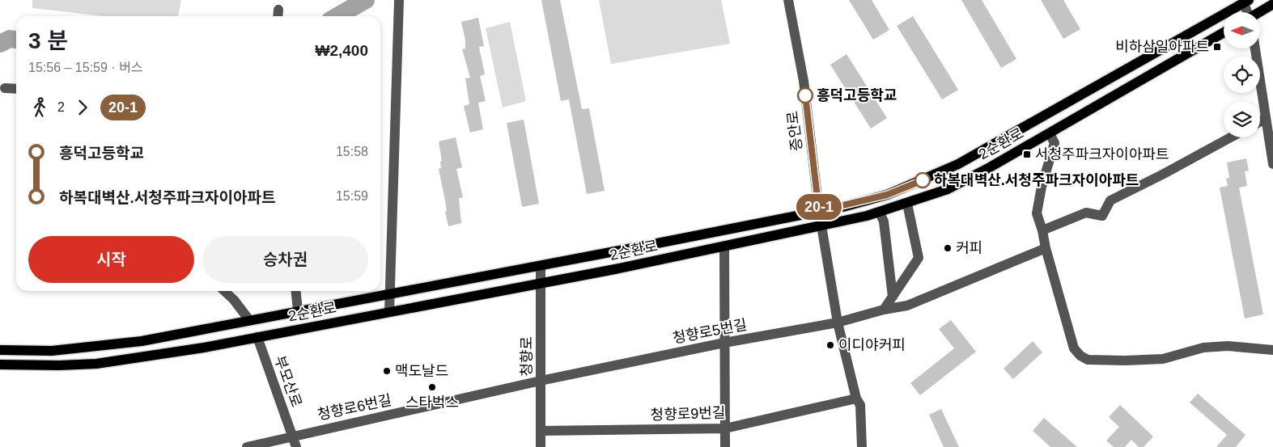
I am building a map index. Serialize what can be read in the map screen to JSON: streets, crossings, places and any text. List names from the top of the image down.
{
  "streets": {
    "main road": ["2순환로"],
    "street": [
      "증안로",
      "청향로5번길",
      "청향로",
      "부모산로",
      "청향로6번길",
      "청향로9번길"
    ]
  },
  "crossings": [
    ["증안로", "2순환로"],
    ["증안로", "청향로5번길"],
    ["증안로", "청향로9번길"],
    ["2순환로", "청향로"],
    ["2순환로", "부모산로"],
    ["청향로5번길", "청향로"],
    ["청향로5번길", "청향로6번길"],
    ["청향로", "청향로6번길"],
    ["청향로", "청향로9번길"],
    ["부모산로", "청향로6번길"]
  ],
  "places": {
    "transit": ["비하삼일아파트", "서청주파크자이아파트"],
    "other": [
      "흥덕고등학교",
      "하복대벽산.서청주파크자이아파트",
      "커피",
      "이디야커피",
      "맥도날드",
      "스타벅스"
    ]
  },
  "lines": ["bus line 20-1"],
  "north": "left",
  "page": {
    "on_map": "20-1",
    "heading": ["3 분", "15:56 – 15:59 · 버스", "₩2,400"],
    "legs": ["2", "20-1"],
    "list": [
      {
        "name": "흥덕고등학교",
        "value": "15:58"
      },
      {
        "name": "하복대벽산.서청주파크자이아파트",
        "value": "15:59"
      }
    ],
    "buttons": ["시작", "승차권"]
  }
}
